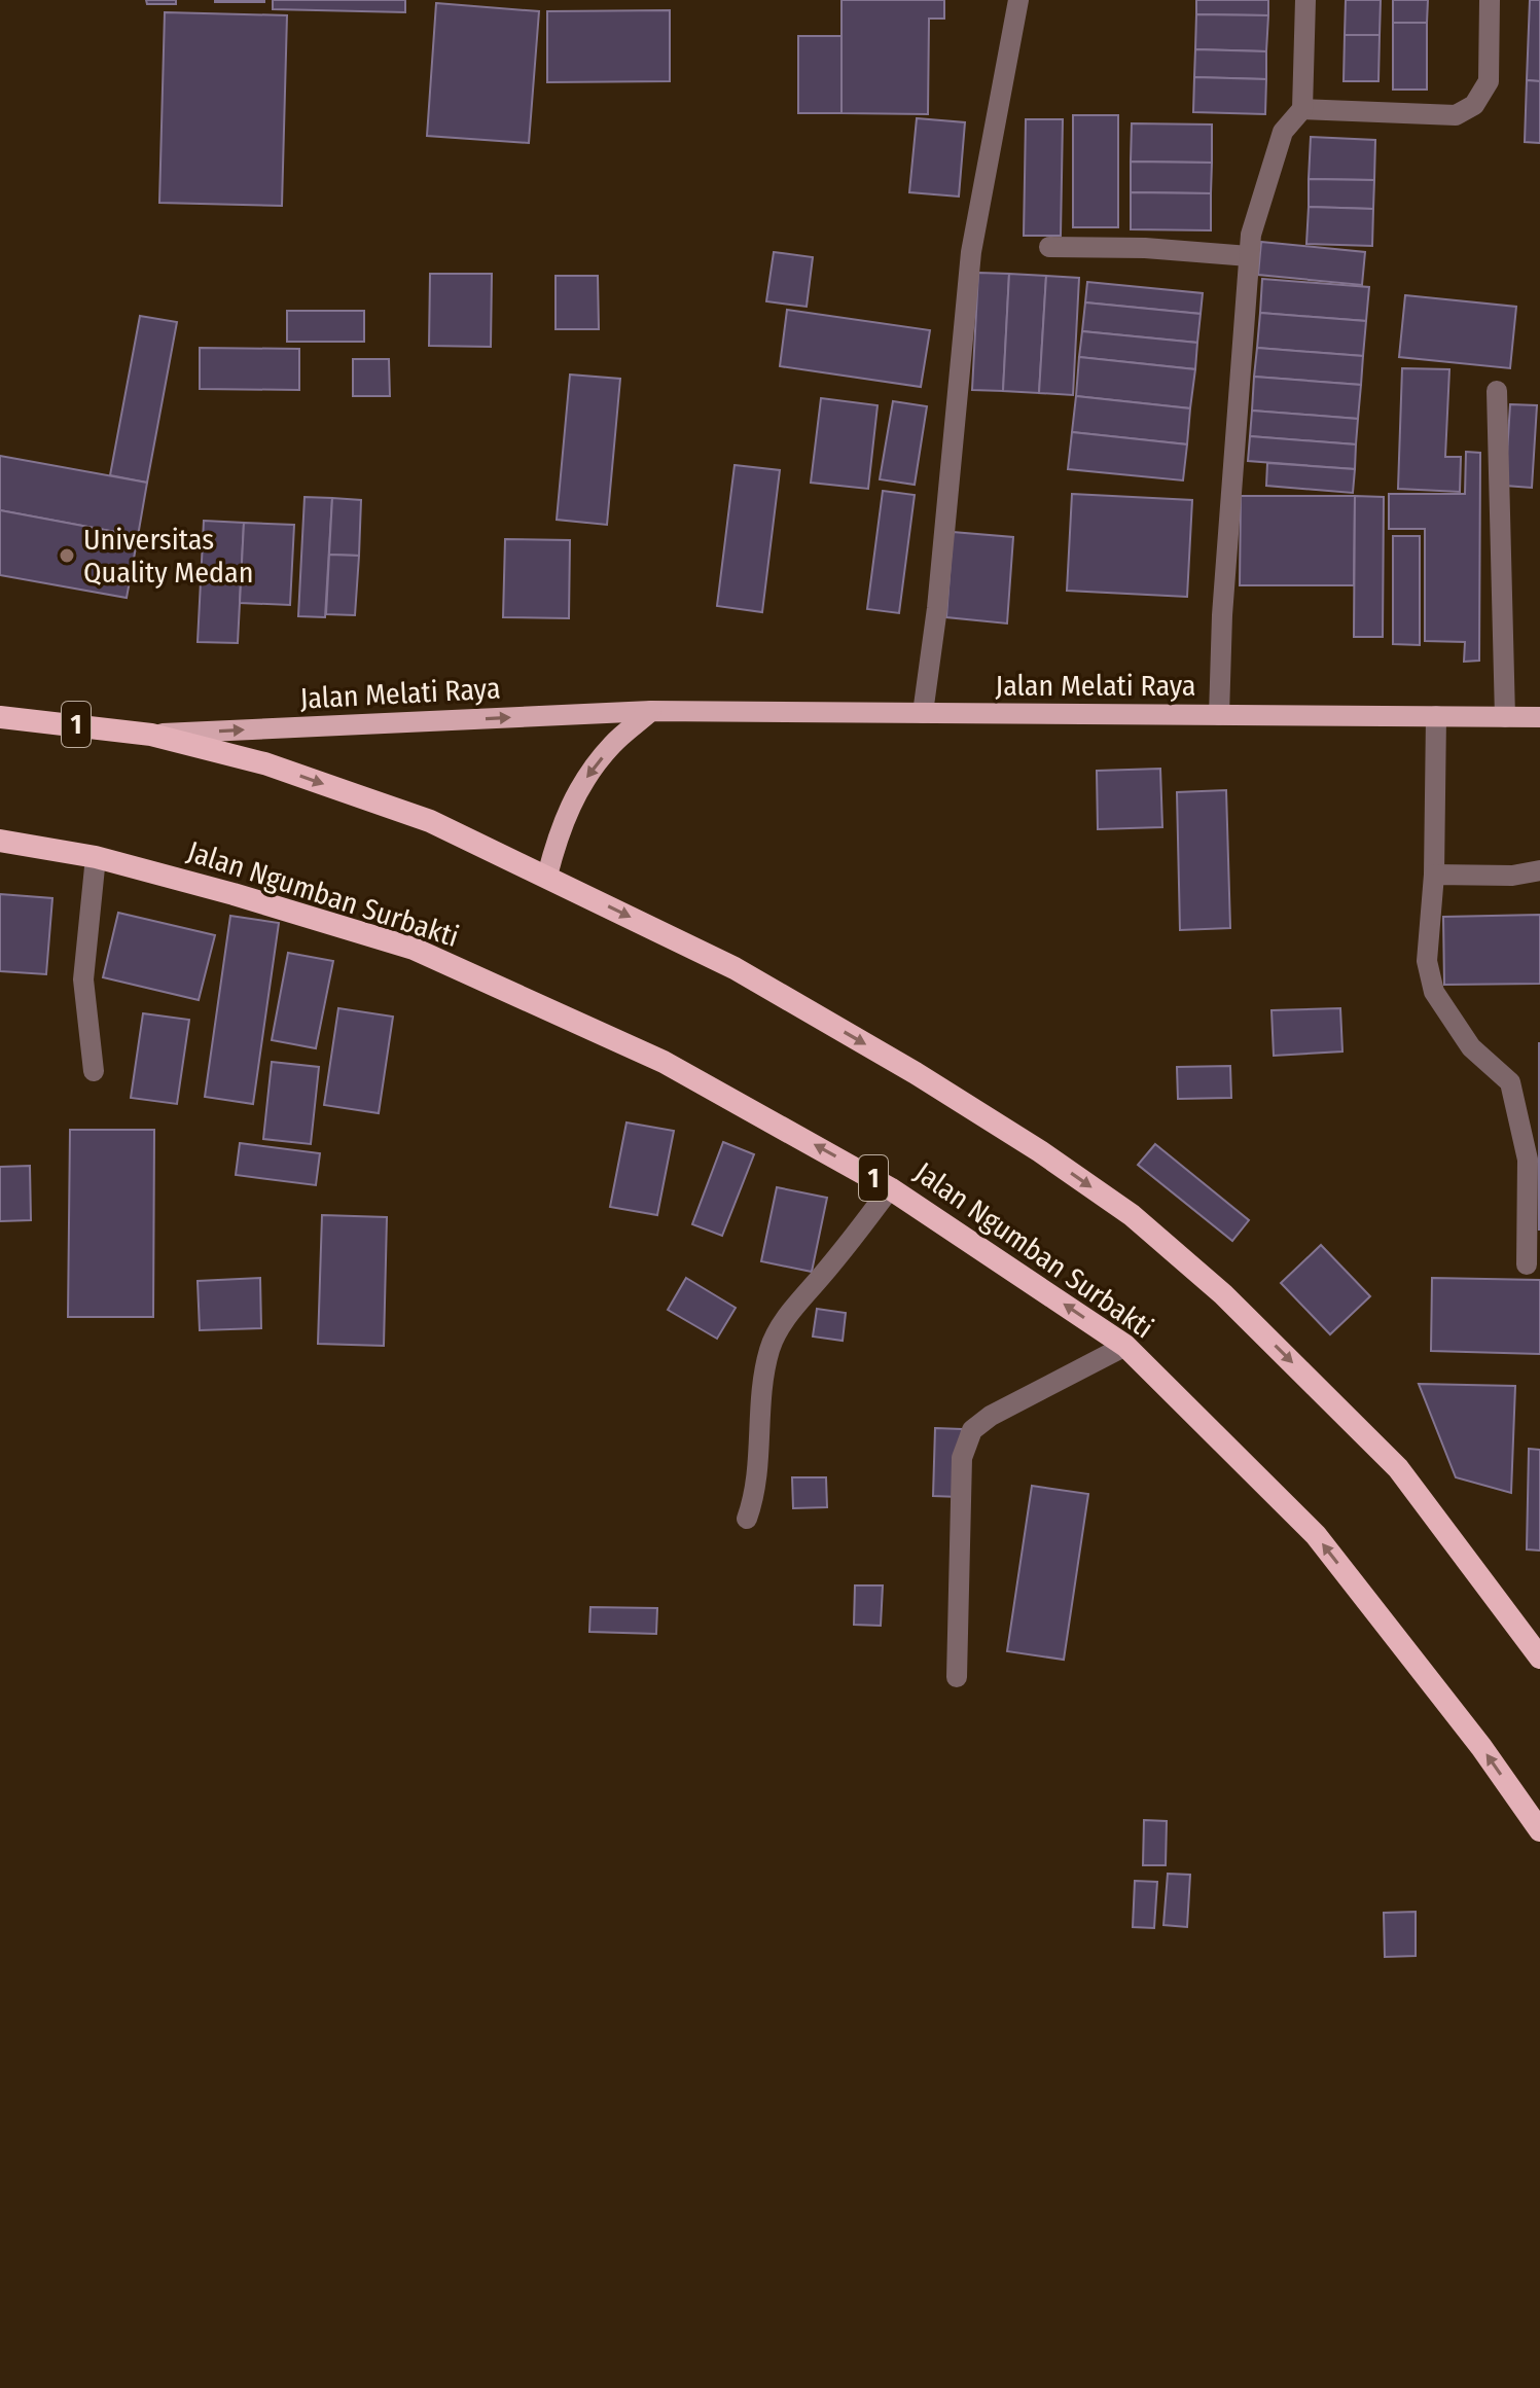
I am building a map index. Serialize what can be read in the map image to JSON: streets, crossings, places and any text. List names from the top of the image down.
{
  "streets": {
    "highway": ["1", "Jalan Ngumban Surbakti"],
    "main road": ["Jalan Melati Raya"]
  },
  "crossings": [
    ["Jalan Melati Raya", "1"]
  ],
  "one_way": ["Jalan Melati Raya"],
  "places": ["Universitas Quality Medan"]
}
